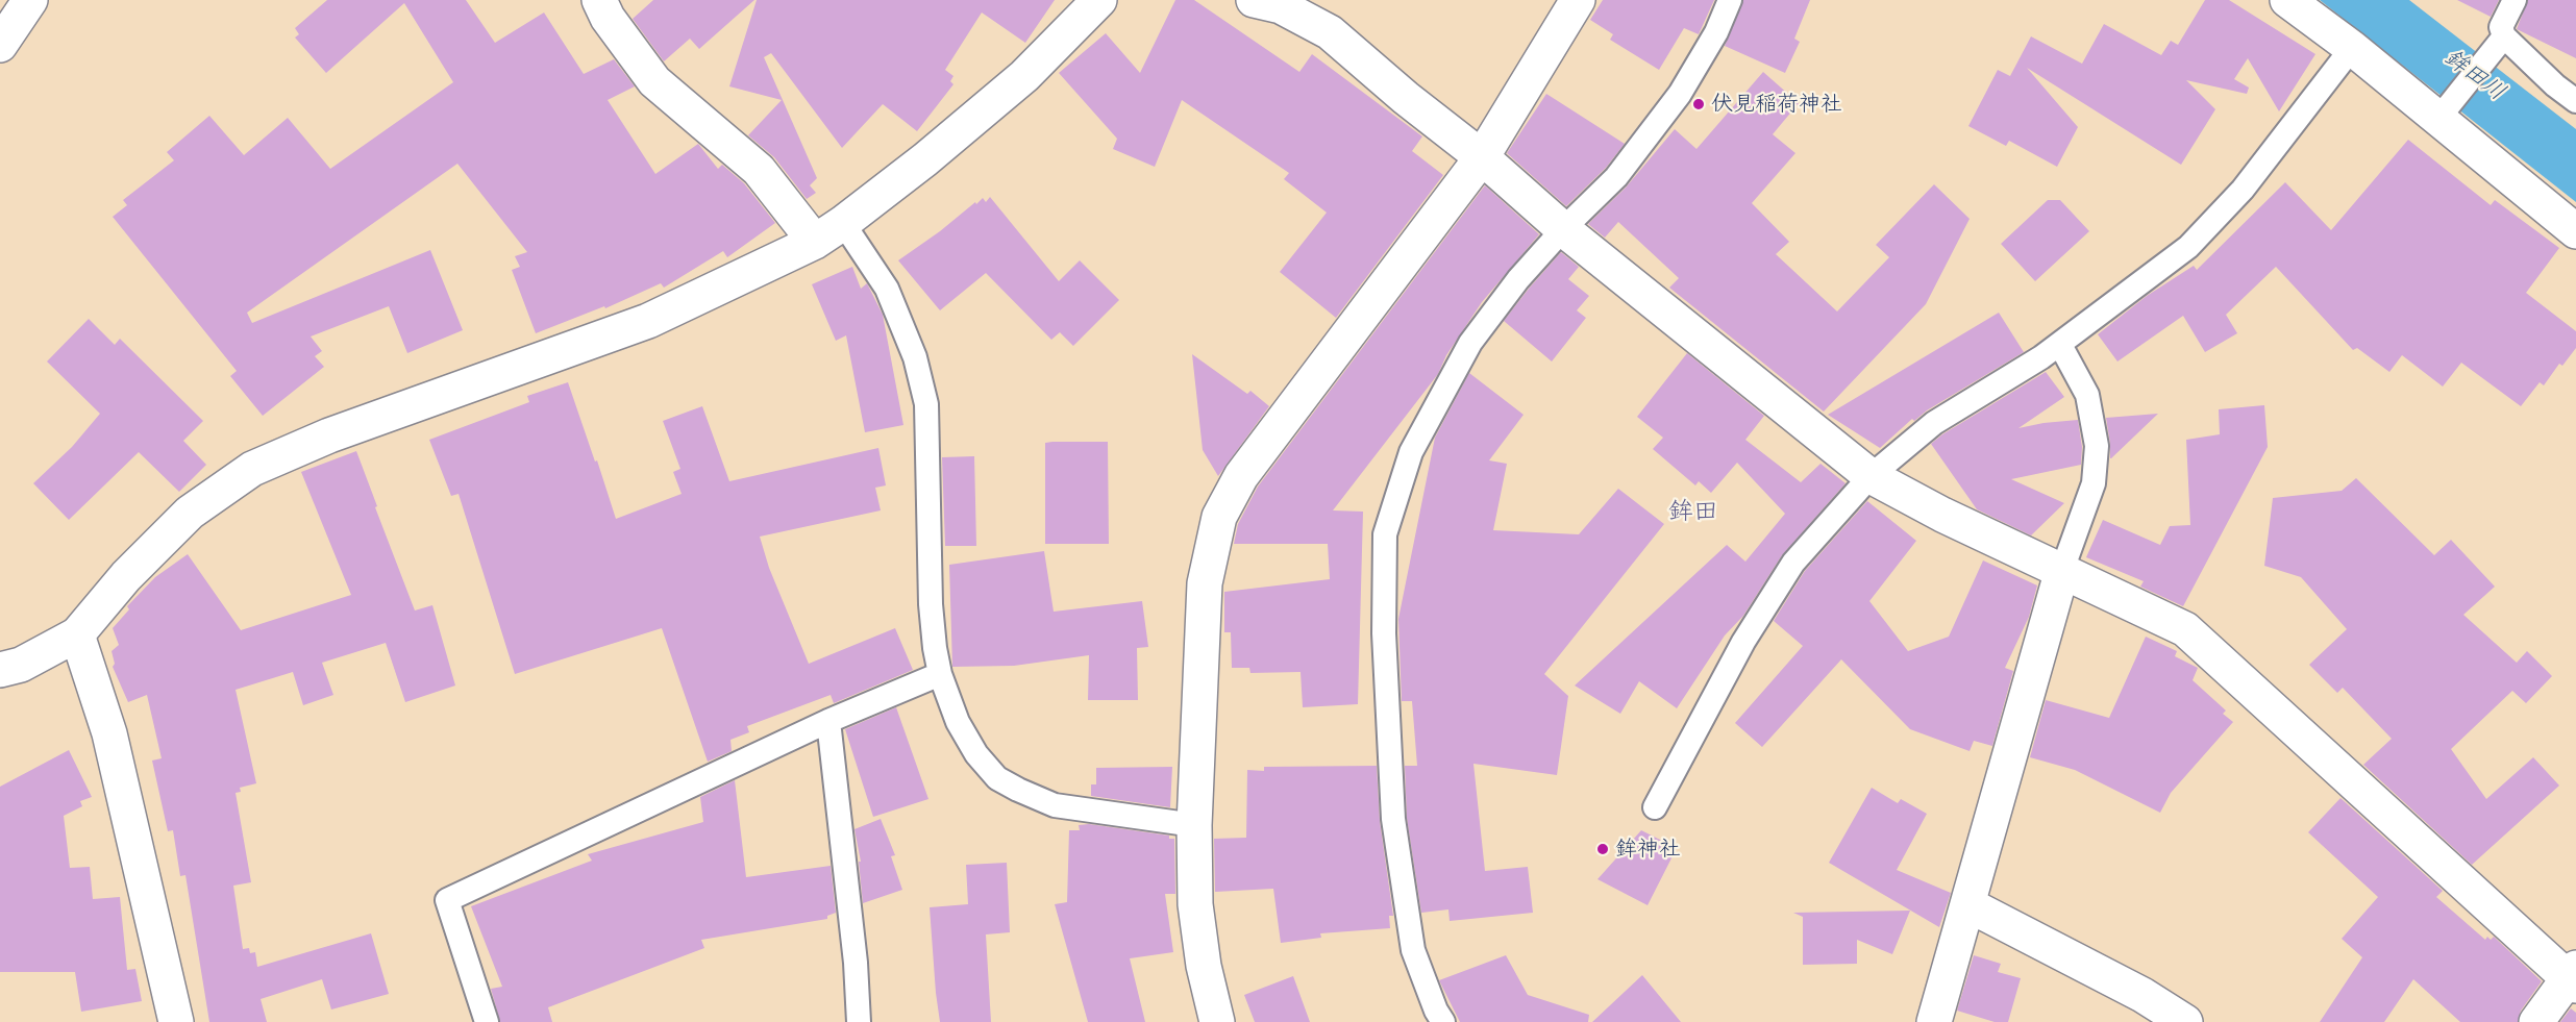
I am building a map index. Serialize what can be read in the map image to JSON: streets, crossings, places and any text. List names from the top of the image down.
{
  "districts": ["鉾田"],
  "water": ["鉾田川"],
  "places": ["伏見稲荷神社", "鉾神社"]
}
